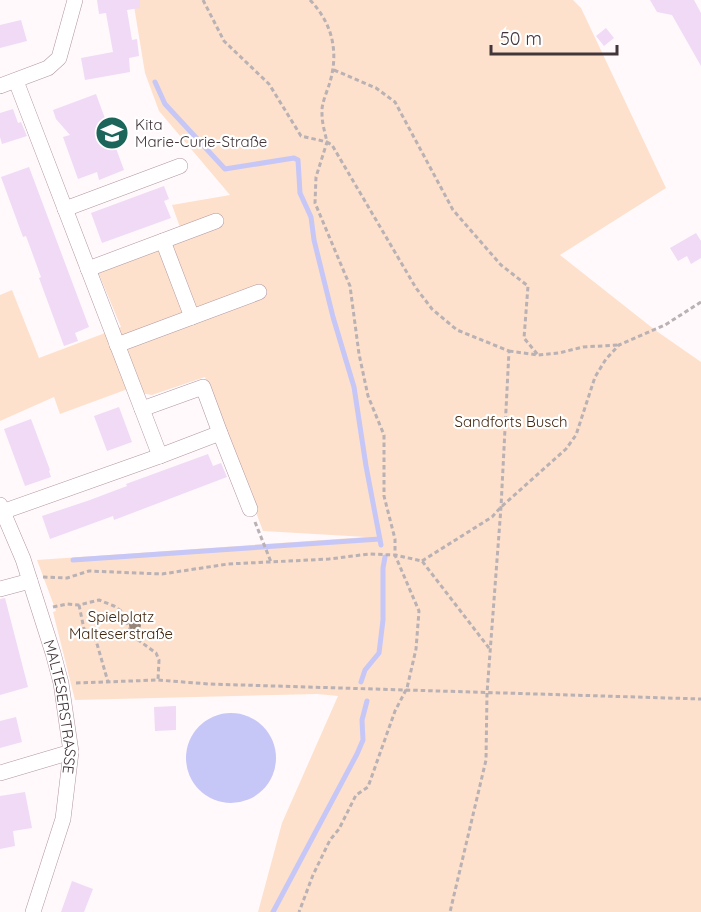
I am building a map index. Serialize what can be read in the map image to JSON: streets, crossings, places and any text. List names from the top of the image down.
{
  "streets": {
    "street": ["MALTESERSTRASSE"]
  },
  "parks": ["Sandforts Busch", "Spielplatz Malteserstraße"],
  "places": {
    "school or university": ["Kita Marie-Curie-Straße"]
  },
  "scale_bar": "50 m"
}
